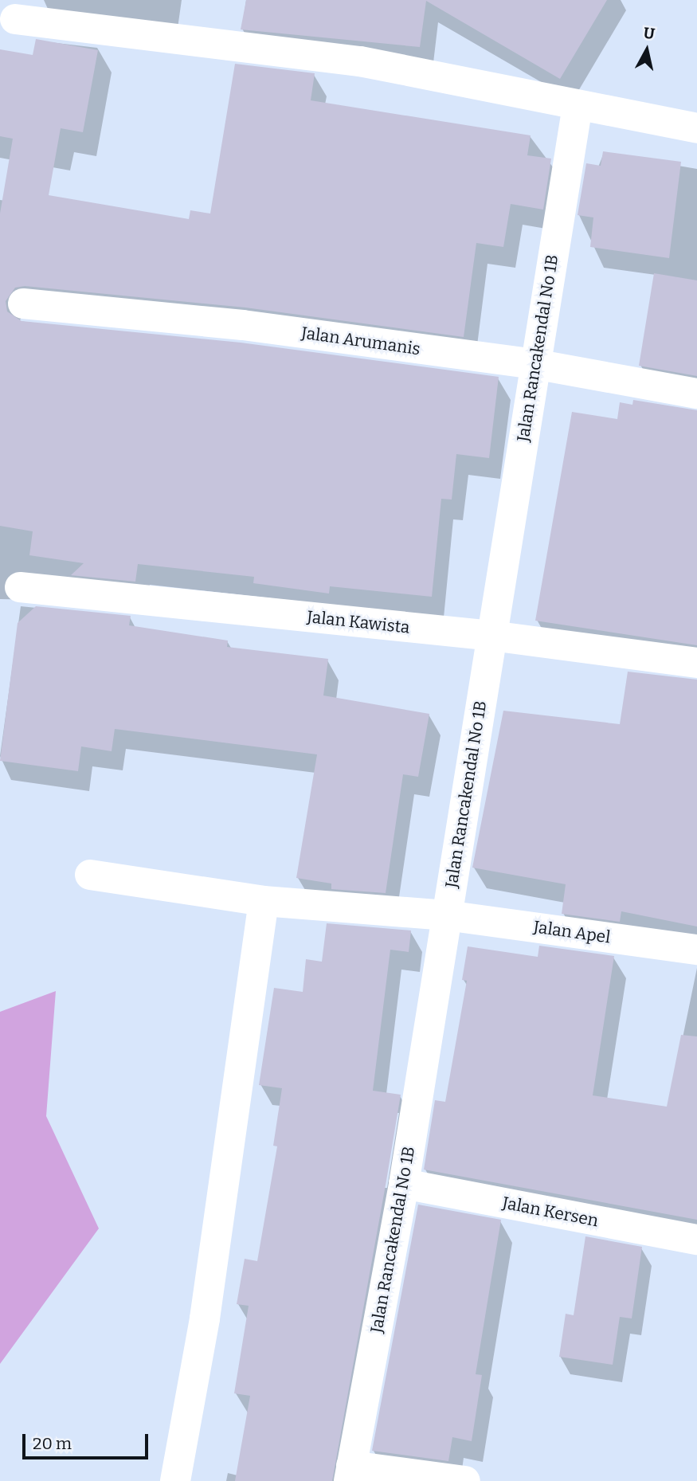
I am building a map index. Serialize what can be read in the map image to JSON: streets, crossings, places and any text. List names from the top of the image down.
{
  "streets": {
    "street": [
      "Jalan Arumanis",
      "Jalan Rancakendal No 1B",
      "Jalan Kawista",
      "Jalan Apel",
      "Jalan Kersen"
    ]
  },
  "crossings": [
    ["Jalan Arumanis", "Jalan Rancakendal No 1B"],
    ["Jalan Rancakendal No 1B", "Jalan Kawista"],
    ["Jalan Rancakendal No 1B", "Jalan Apel"],
    ["Jalan Rancakendal No 1B", "Jalan Kersen"]
  ],
  "scale_bar": "20 m",
  "north": "top"
}
